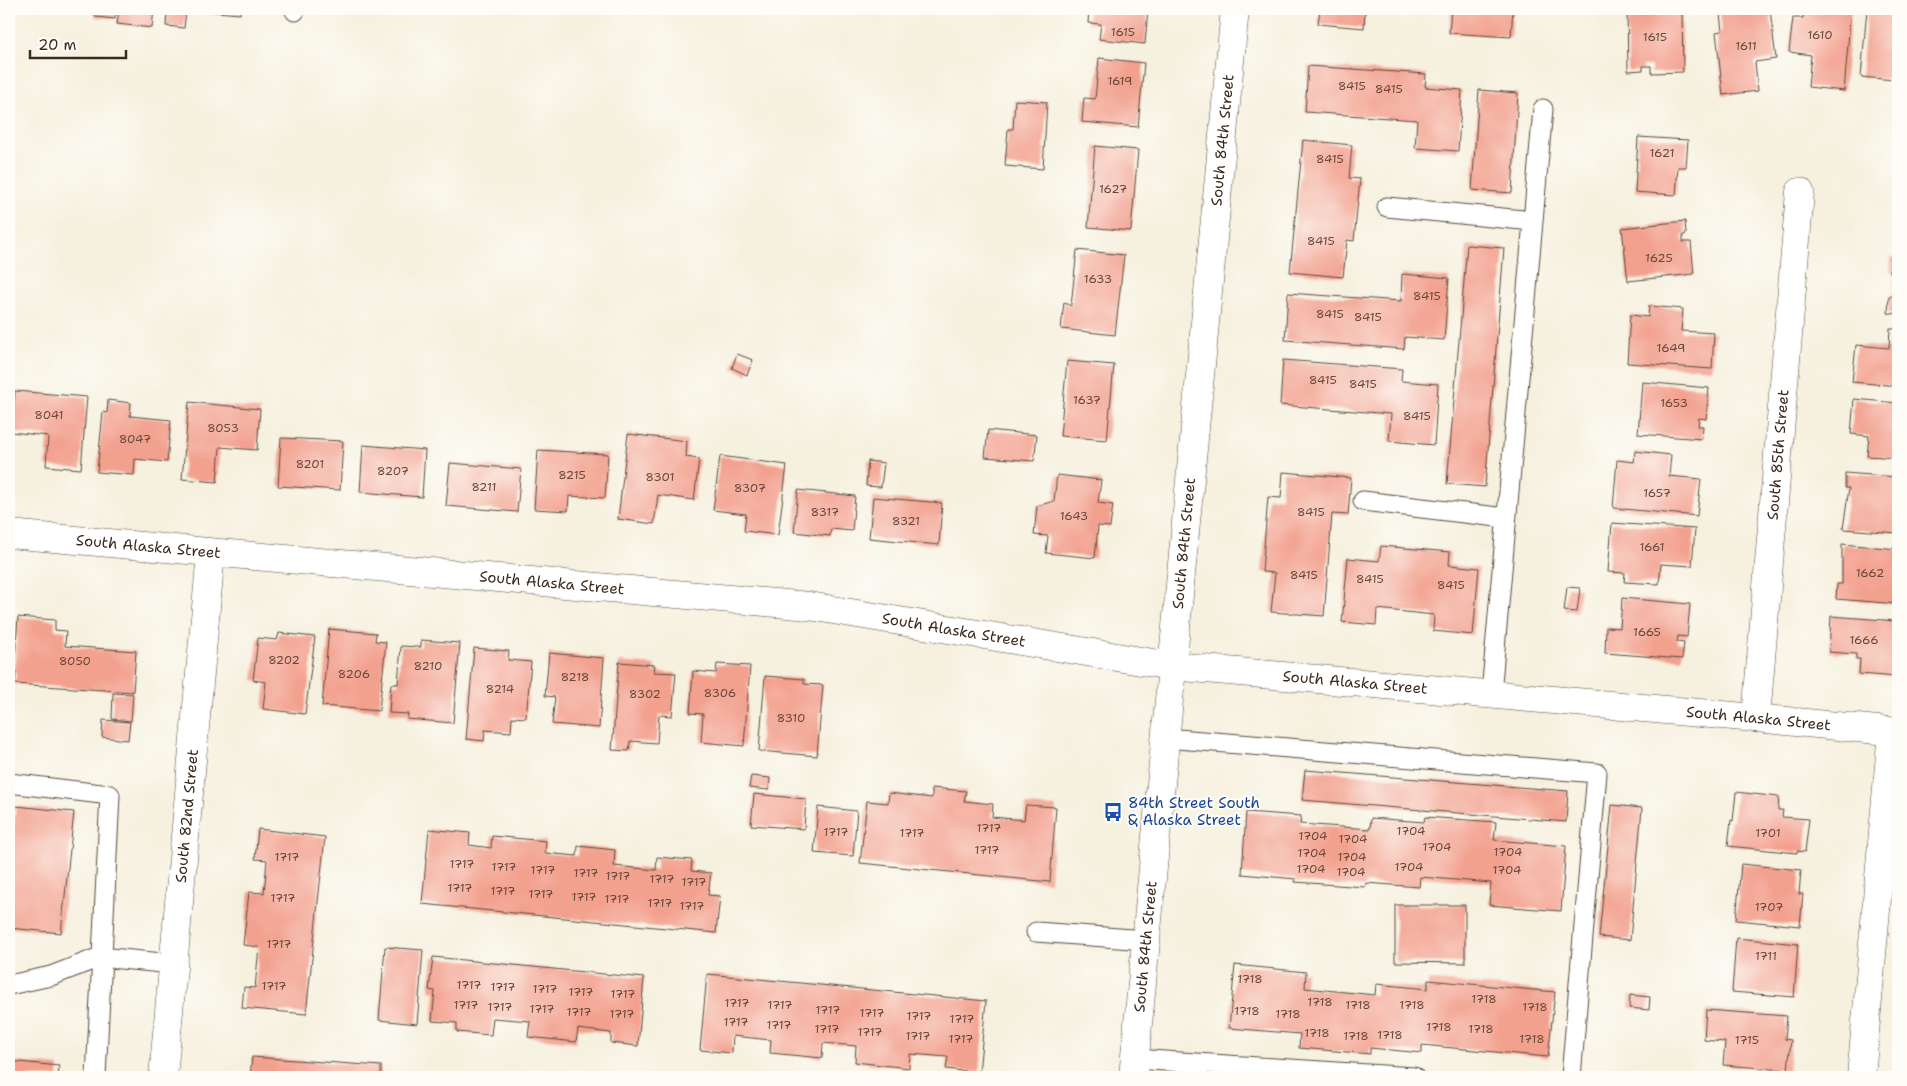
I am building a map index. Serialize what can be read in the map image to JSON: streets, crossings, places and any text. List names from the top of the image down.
{
  "streets": {
    "street": [
      "South 84th Street",
      "South 85th Street",
      "South Alaska Street",
      "South 82nd Street"
    ]
  },
  "crossings": [
    ["South 84th Street", "South Alaska Street"],
    ["South 85th Street", "South Alaska Street"],
    ["South Alaska Street", "South 82nd Street"]
  ],
  "places": {
    "bus stop": ["84th Street South & Alaska Street"]
  },
  "house_numbers": [
    "1615",
    "1610",
    "1615",
    "1611",
    "1619",
    "8415",
    "8415",
    "1621",
    "8415",
    "1627",
    "8415",
    "1625",
    "1633",
    "8415",
    "8415",
    "8415",
    "1649",
    "8415",
    "8415",
    "1637",
    "1653",
    "8041",
    "8415",
    "8053",
    "8047",
    "8201",
    "8207",
    "8215",
    "8301",
    "8211",
    "8307",
    "1657",
    "8317",
    "8415",
    "1643",
    "8321",
    "1661",
    "1662",
    "8415",
    "8415",
    "8415",
    "1665",
    "1666",
    "8202",
    "8050",
    "8210",
    "8206",
    "8218",
    "8214",
    "8306",
    "8302",
    "8310",
    "1717",
    "1704",
    "1717",
    "1717",
    "1701",
    "1704",
    "1704",
    "1704",
    "1717",
    "1704",
    "1704",
    "1717",
    "1704",
    "1717",
    "1717",
    "1704",
    "1704",
    "1717",
    "1704",
    "1704",
    "1717",
    "1717",
    "1717",
    "1717",
    "1717",
    "1717",
    "1717",
    "1717",
    "1717",
    "1717",
    "1717",
    "1717",
    "1707",
    "1717",
    "1711",
    "1718",
    "1717",
    "1717",
    "1717",
    "1717",
    "1717",
    "1717",
    "1718",
    "1718",
    "1717",
    "1717",
    "1717",
    "1718",
    "1718",
    "1717",
    "1718",
    "1717",
    "1717",
    "1718",
    "1717",
    "1717",
    "1717",
    "1718",
    "1717",
    "1717",
    "1717",
    "1717",
    "1718",
    "1717",
    "1718",
    "1717",
    "1718",
    "1718",
    "1717",
    "1718",
    "1717",
    "1718",
    "1715"
  ],
  "scale_bar": "20 m"
}
